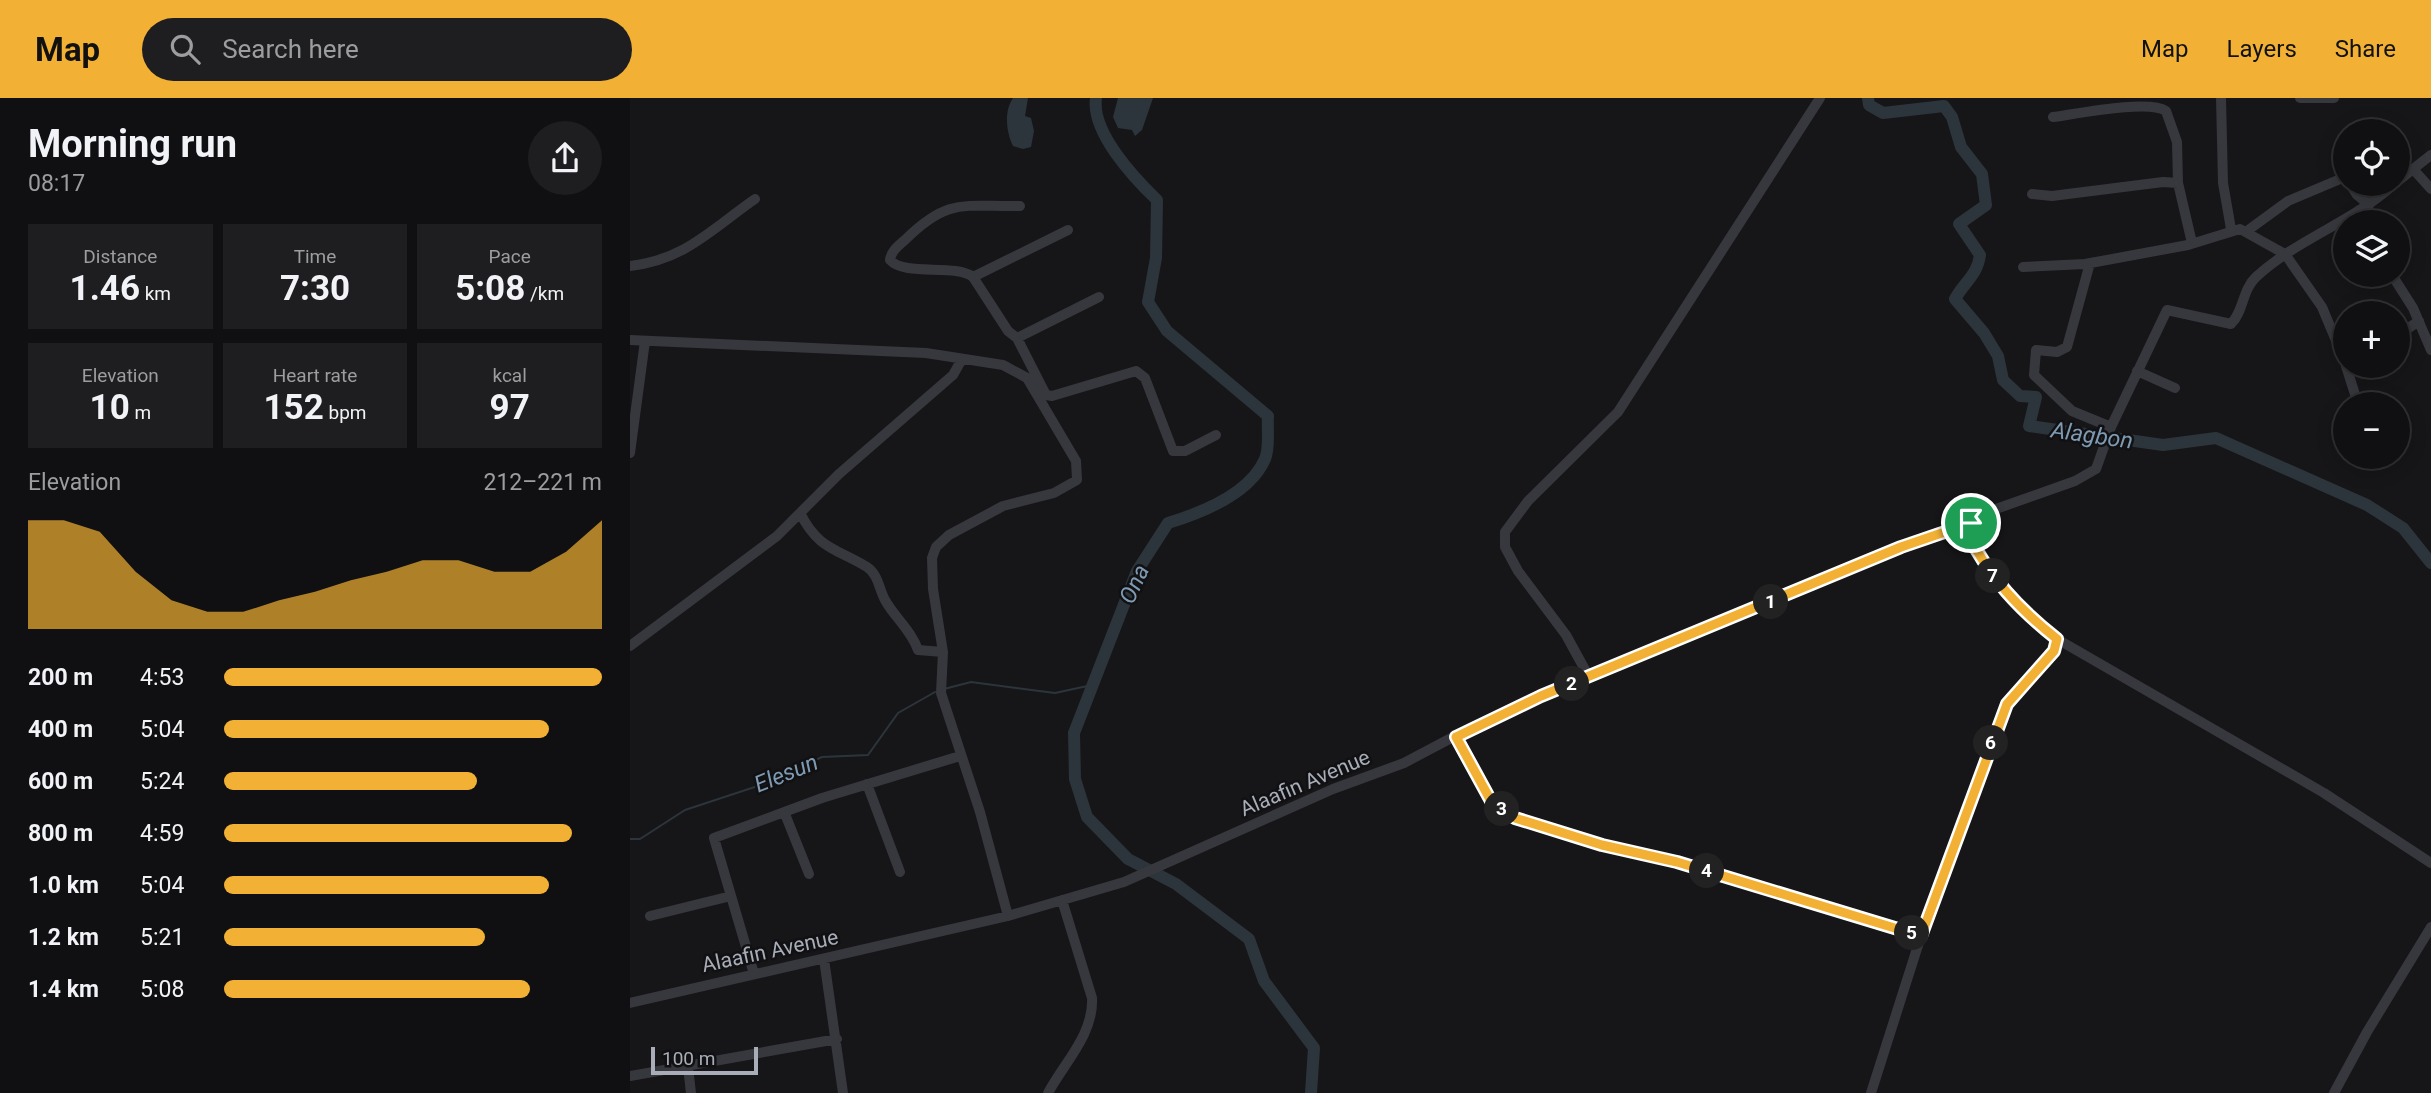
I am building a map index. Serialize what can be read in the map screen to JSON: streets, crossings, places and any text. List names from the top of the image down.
{
  "streets": {
    "street": ["Alaafin Avenue"]
  },
  "water": ["Alagbon", "Ona", "Elesun"],
  "scale_bar": "100 m",
  "page": {
    "header": "Map",
    "search": "Search here",
    "nav": ["Map", "Layers", "Share"],
    "heading": ["Morning run", "08:17"],
    "map_buttons": ["+", "−"],
    "stats": [
      ["Distance", "1.46 km"],
      ["Time", "7:30"],
      ["Pace", "5:08 /km"],
      ["Elevation", "10 m"],
      ["Heart rate", "152 bpm"],
      ["kcal", "97"]
    ],
    "chart": ["Elevation", "212–221 m"],
    "pins": [
      "7",
      "1",
      "2",
      "6",
      "3",
      "4",
      "5"
    ],
    "list": [
      {
        "name": "200 m",
        "note": "4:53"
      },
      {
        "name": "400 m",
        "note": "5:04"
      },
      {
        "name": "600 m",
        "note": "5:24"
      },
      {
        "name": "800 m",
        "note": "4:59"
      },
      {
        "name": "1.0 km",
        "note": "5:04"
      },
      {
        "name": "1.2 km",
        "note": "5:21"
      },
      {
        "name": "1.4 km",
        "note": "5:08"
      }
    ],
    "scale": "100 m"
  }
}
